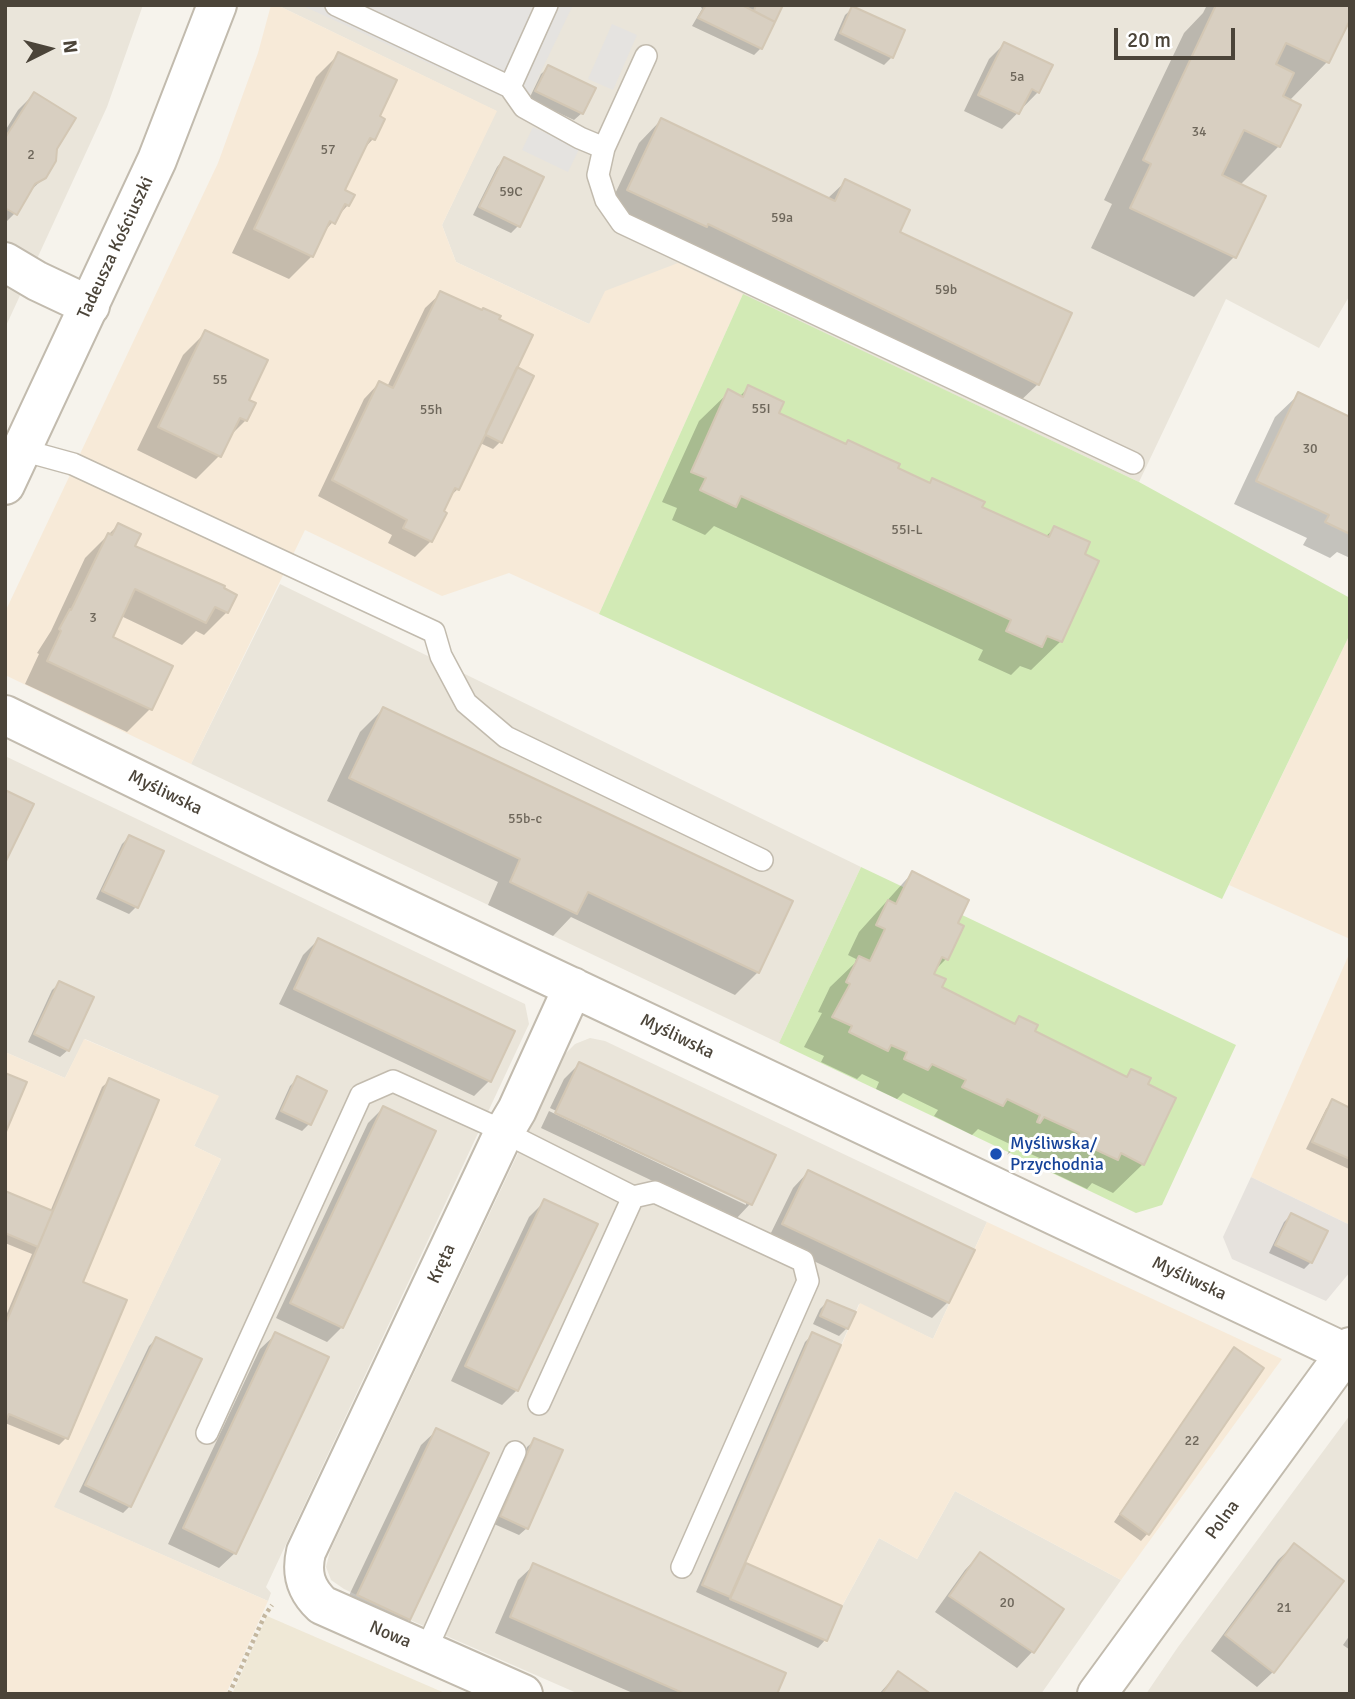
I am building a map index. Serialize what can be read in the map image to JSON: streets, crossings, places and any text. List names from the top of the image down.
{
  "streets": {
    "street": [
      "Tadeusza Kościuszki",
      "Myśliwska",
      "Kręta",
      "Polna",
      "Nowa"
    ]
  },
  "crossings": [
    ["Myśliwska", "Kręta"],
    ["Myśliwska", "Polna"],
    ["Kręta", "Nowa"]
  ],
  "places": ["Myśliwska/ Przychodnia"],
  "house_numbers": [
    "5a",
    "34",
    "57",
    "2",
    "59C",
    "59a",
    "59b",
    "55",
    "55I",
    "55h",
    "30",
    "55I-L",
    "3",
    "55b-c",
    "22",
    "20",
    "21"
  ],
  "scale_bar": "20 m",
  "north": "right"
}
